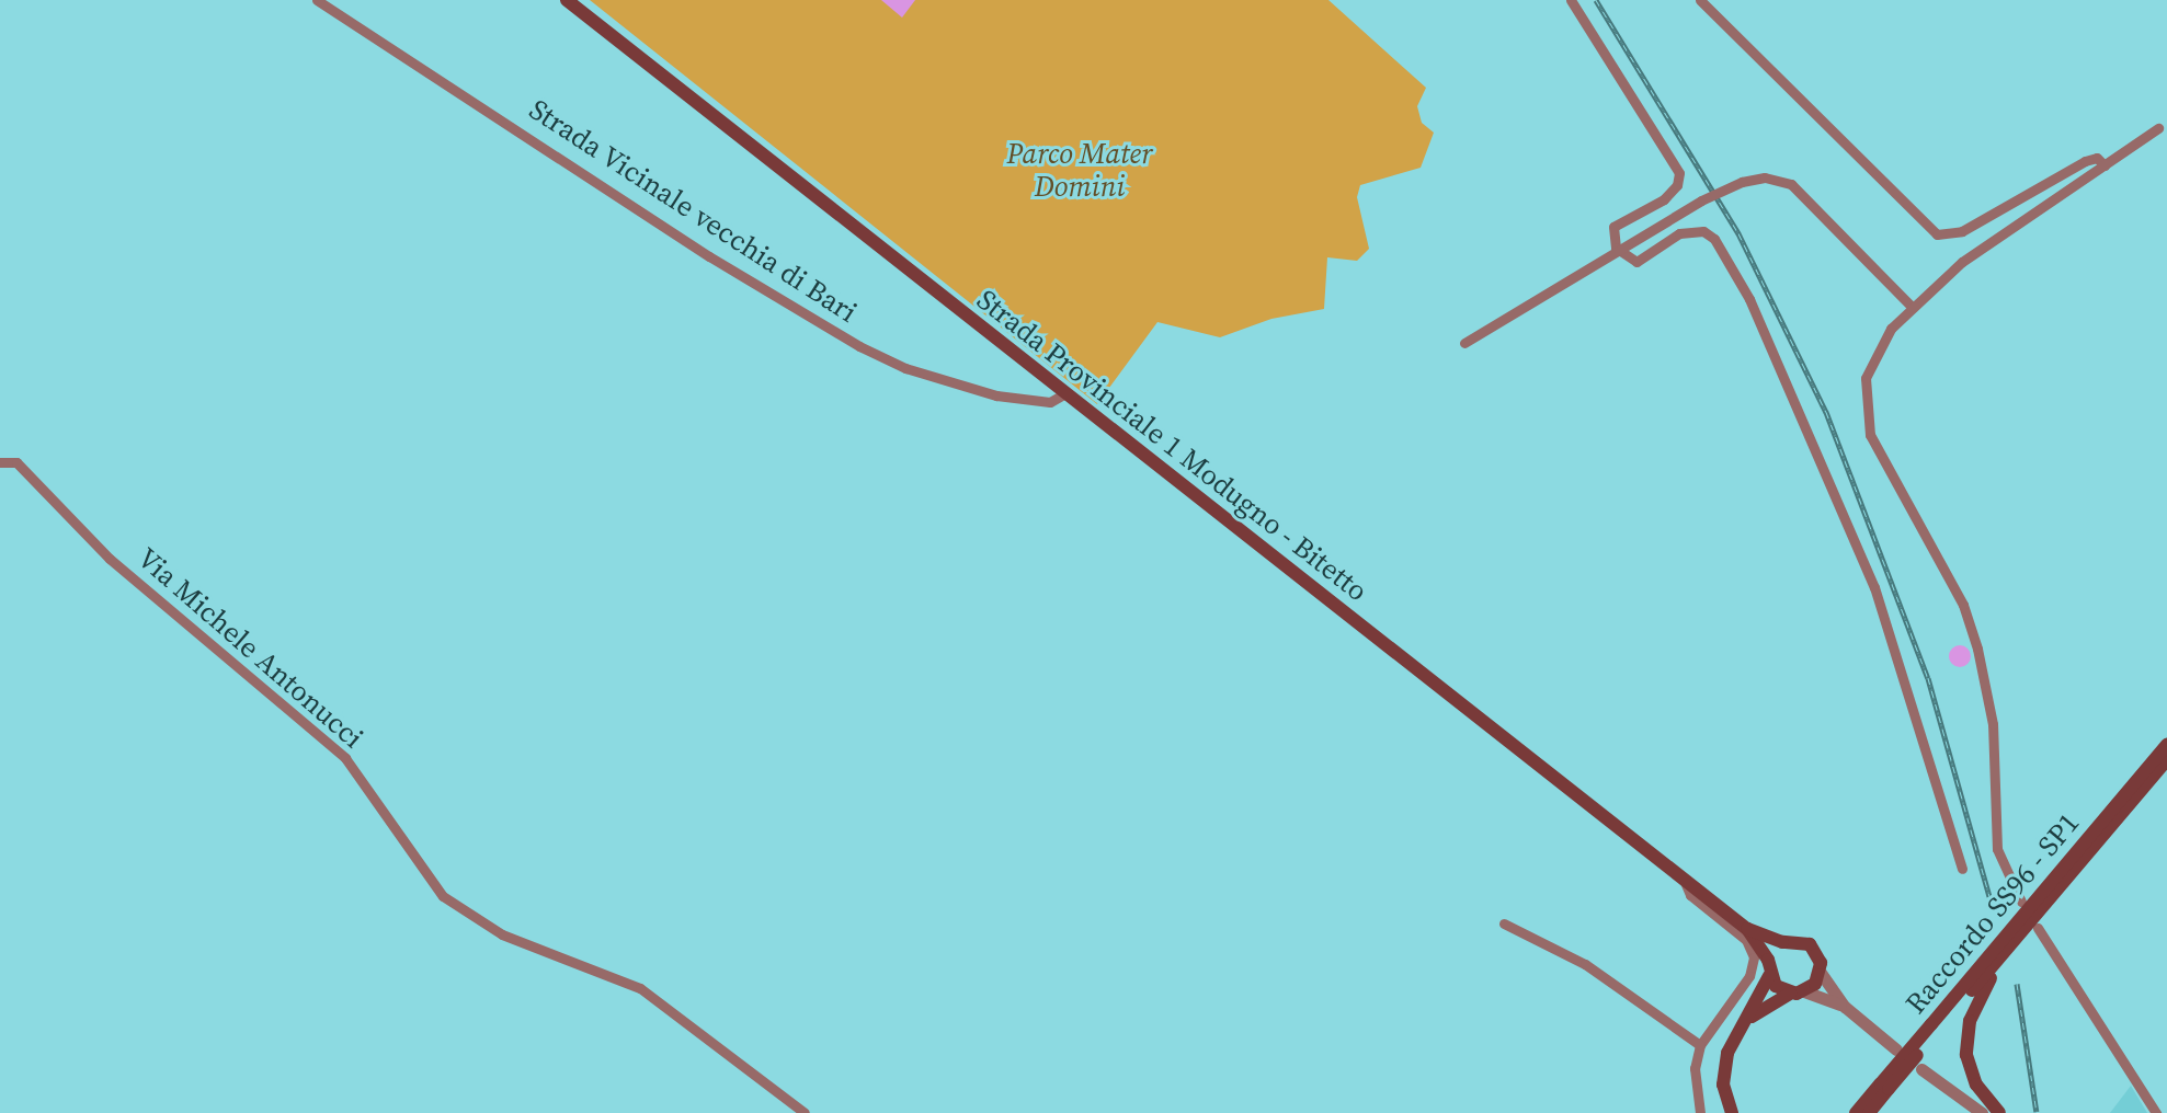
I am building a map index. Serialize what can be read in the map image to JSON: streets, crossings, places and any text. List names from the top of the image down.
{
  "streets": {
    "main road": ["Strada Provinciale 1 Modugno - Bitetto", "Raccordo SS96 - SP1"],
    "street": ["Strada Vicinale vecchia di Bari", "Via Michele Antonucci"]
  },
  "crossings": [
    ["Strada Vicinale vecchia di Bari", "Strada Provinciale 1 Modugno - Bitetto"]
  ],
  "parks": ["Parco Mater Domini"]
}
